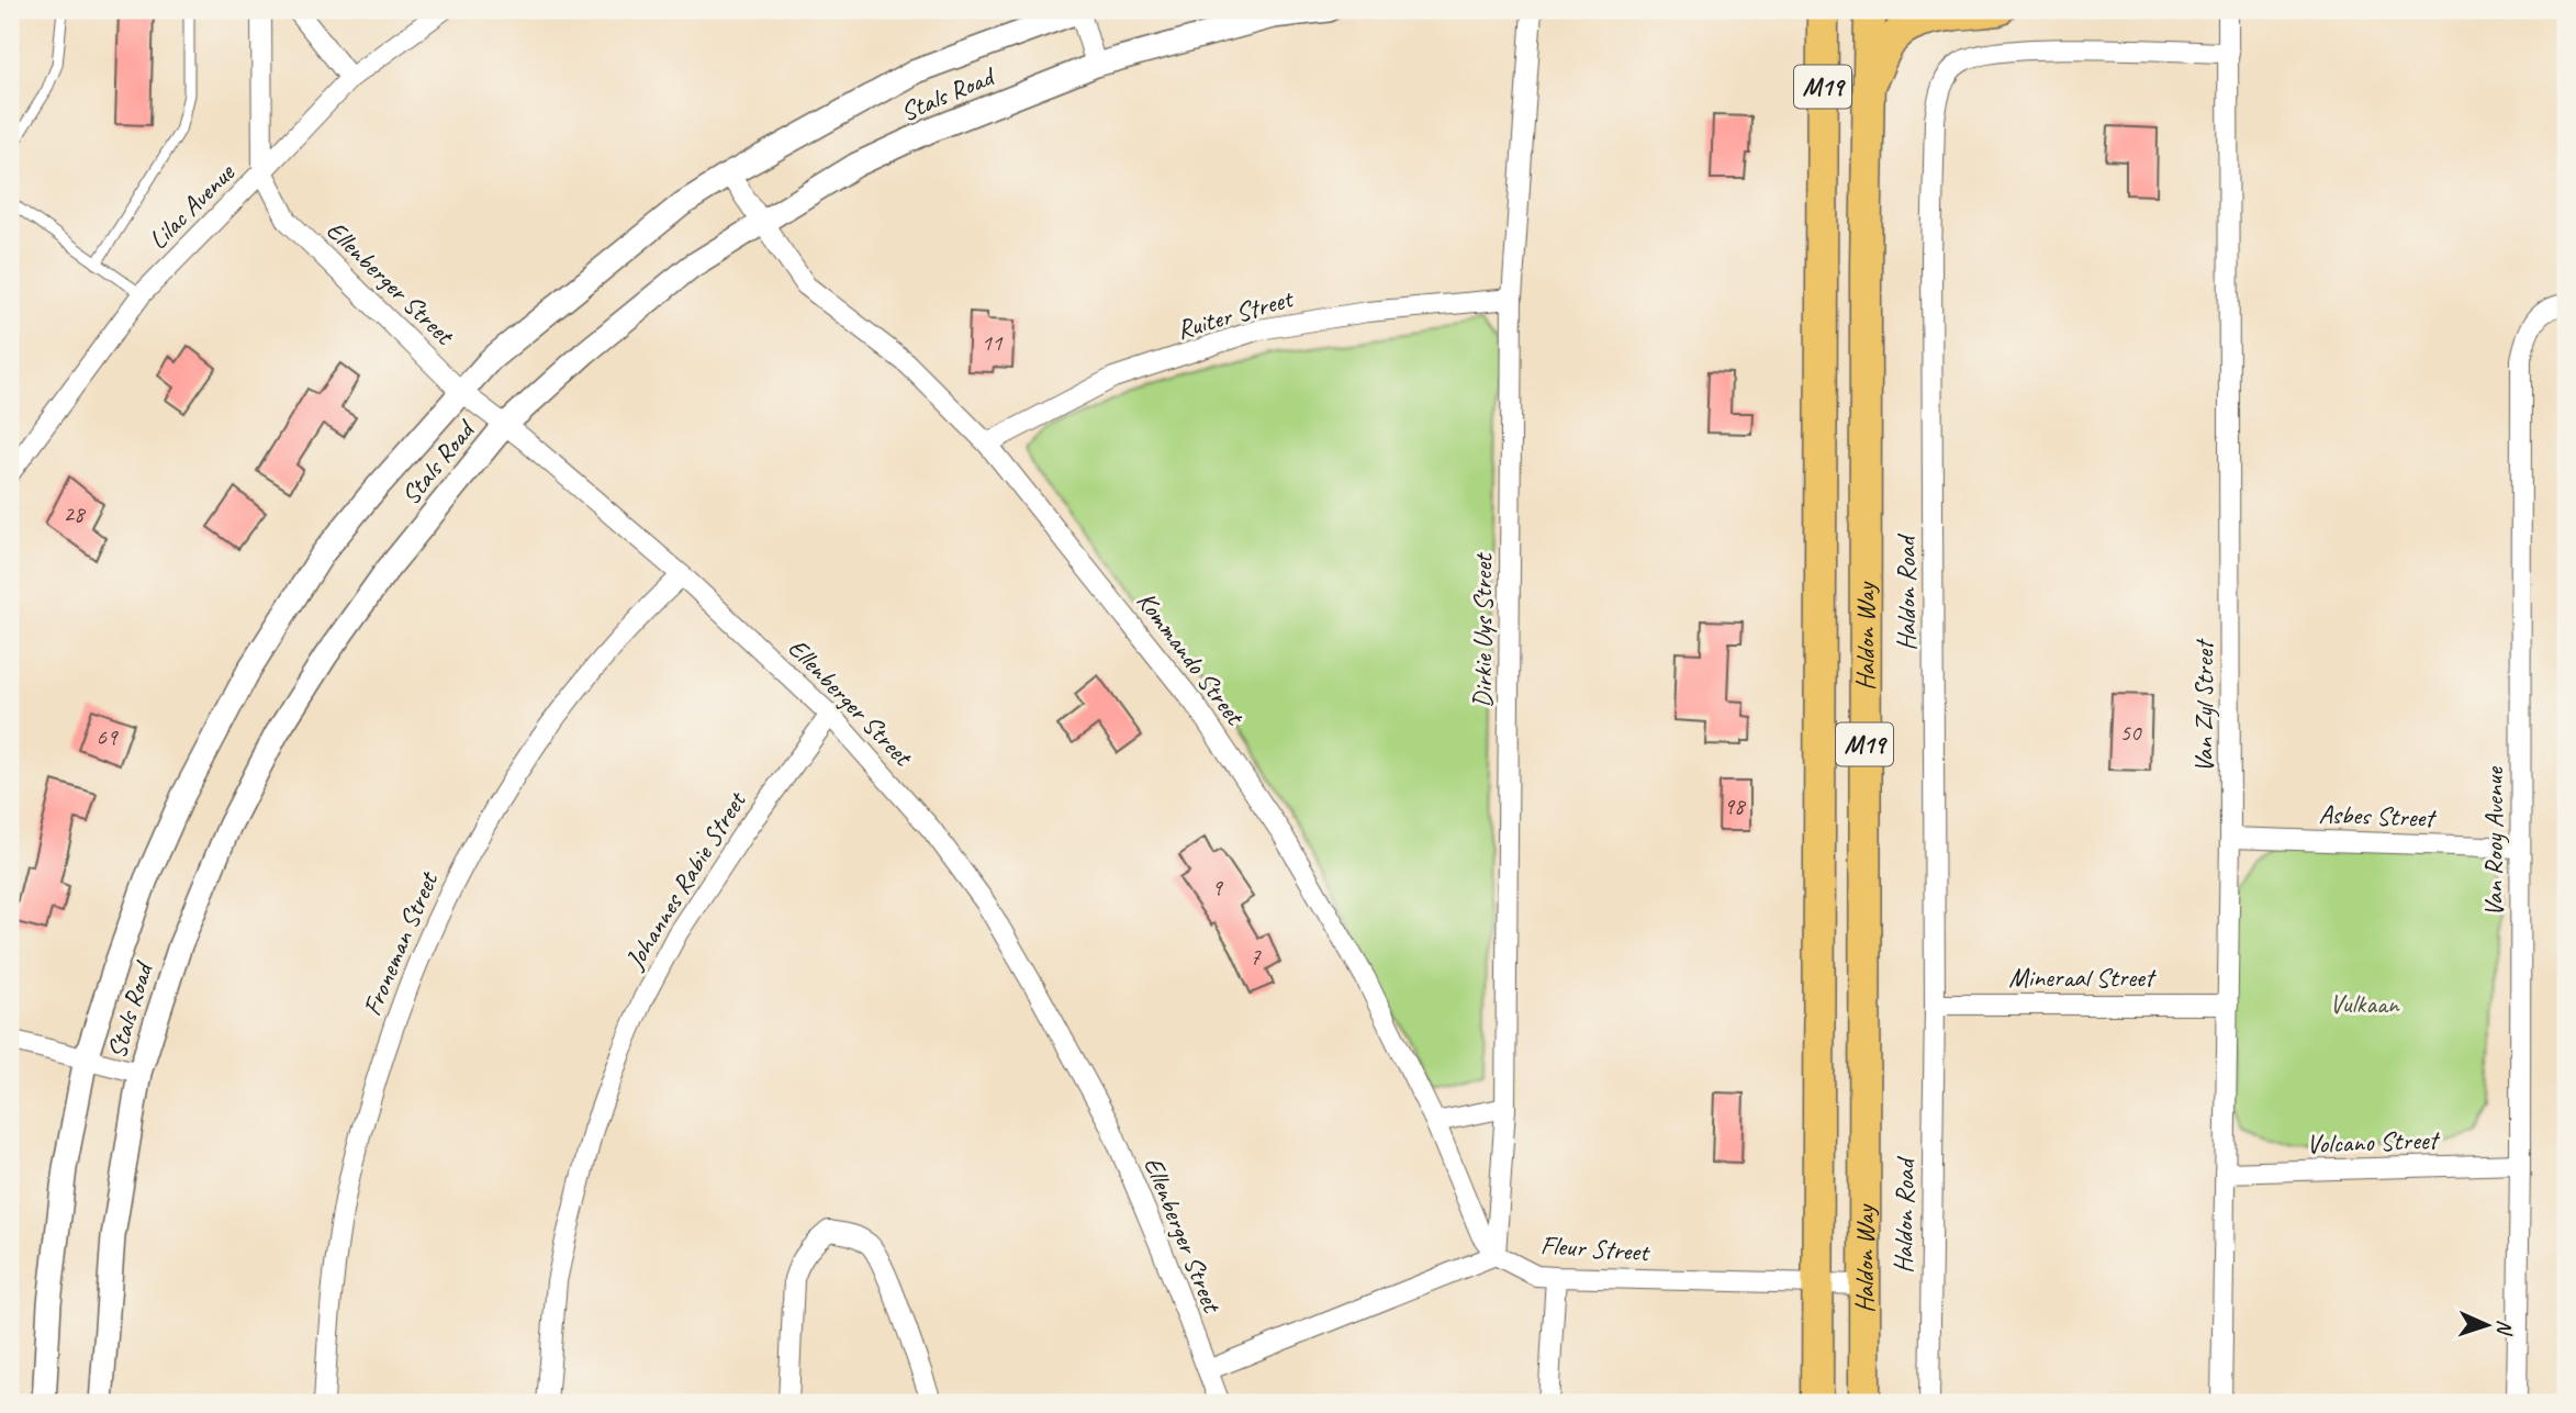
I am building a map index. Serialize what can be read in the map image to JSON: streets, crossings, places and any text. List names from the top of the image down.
{
  "streets": {
    "highway": ["M19", "Haldon Way"],
    "street": [
      "Stals Road",
      "Lilac Avenue",
      "Ellenberger Street",
      "Ruiter Street",
      "Haldon Road",
      "Dirkie Uys Street",
      "Kommando Street",
      "Van Zyl Street",
      "Asbes Street",
      "Van Rooy Avenue",
      "Johannes Rabie Street",
      "Froneman Street",
      "Mineraal Street",
      "Volcano Street",
      "Fleur Street"
    ]
  },
  "crossings": [
    ["Stals Road", "Ellenberger Street"],
    ["Stals Road", "Kommando Street"],
    ["Lilac Avenue", "Ellenberger Street"],
    ["Ellenberger Street", "Johannes Rabie Street"],
    ["Ellenberger Street", "Froneman Street"],
    ["Ruiter Street", "Dirkie Uys Street"],
    ["Ruiter Street", "Kommando Street"],
    ["Haldon Road", "Van Zyl Street"],
    ["Haldon Road", "Mineraal Street"],
    ["Dirkie Uys Street", "Kommando Street"],
    ["Dirkie Uys Street", "Fleur Street"],
    ["Haldon Way", "Fleur Street"],
    ["Kommando Street", "Fleur Street"],
    ["Van Zyl Street", "Asbes Street"],
    ["Van Zyl Street", "Mineraal Street"],
    ["Van Zyl Street", "Volcano Street"],
    ["Asbes Street", "Van Rooy Avenue"],
    ["Van Rooy Avenue", "Volcano Street"]
  ],
  "parks": ["Vulkaan"],
  "house_numbers": [
    "11",
    "28",
    "50",
    "69",
    "98",
    "9",
    "7"
  ],
  "north": "right"
}
